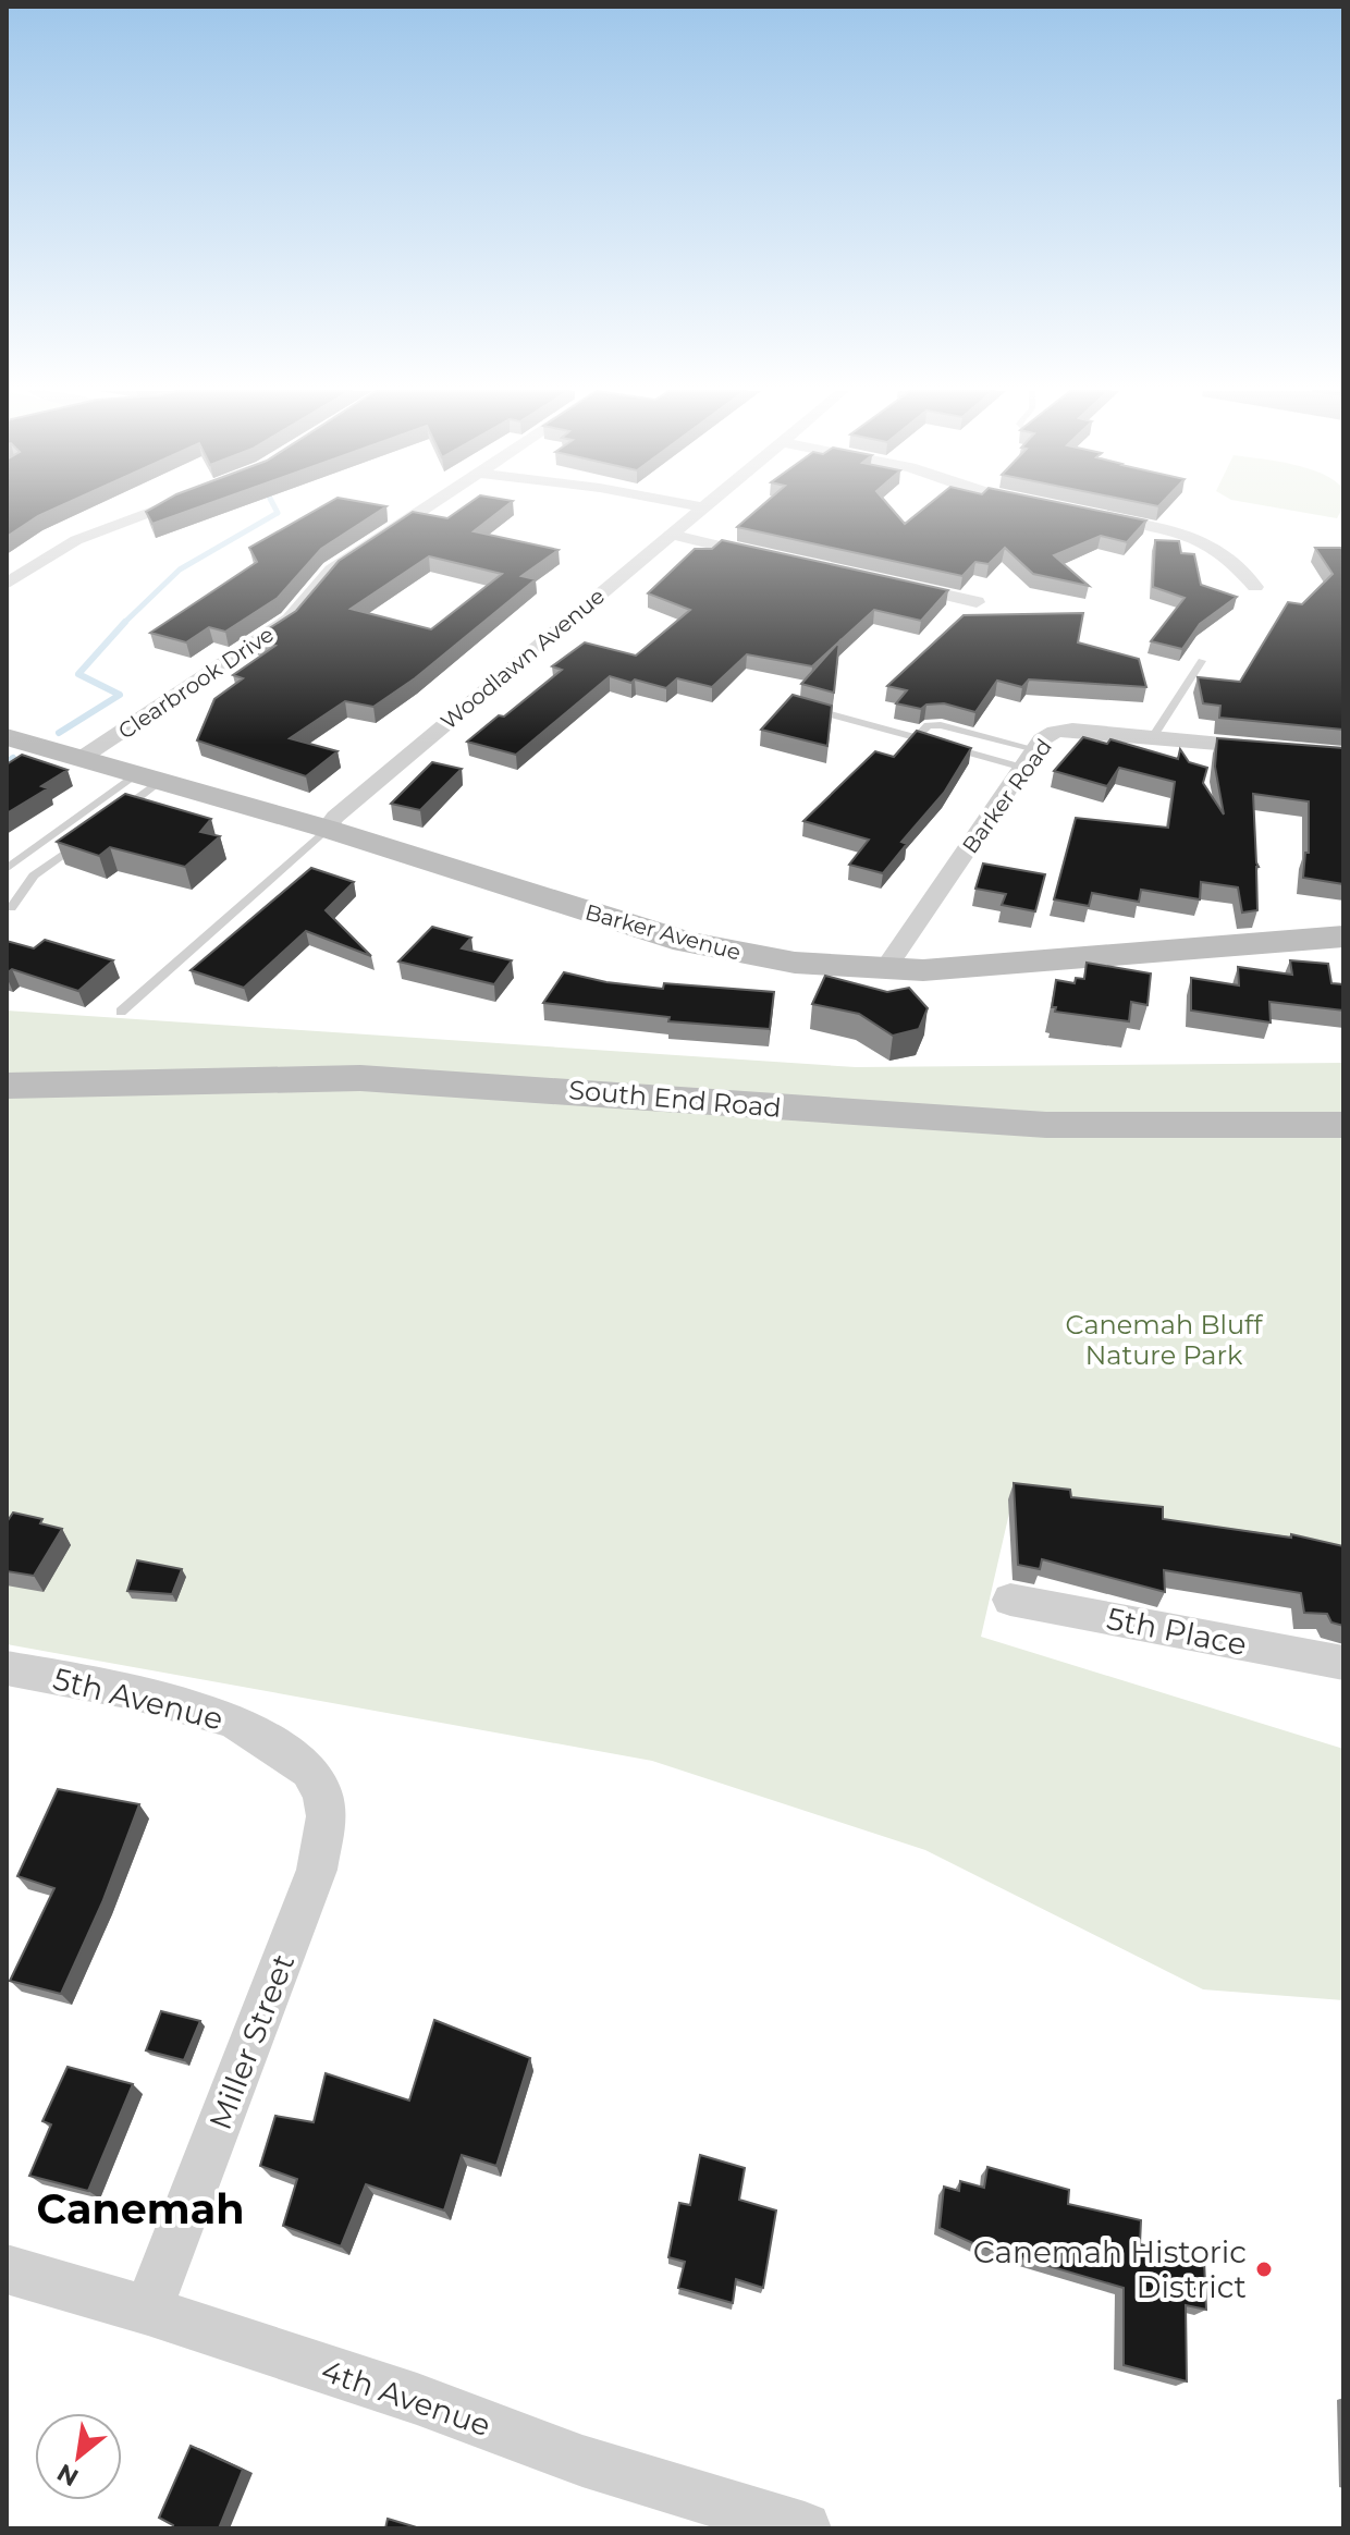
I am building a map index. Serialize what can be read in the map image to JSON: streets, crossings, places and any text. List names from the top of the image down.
{
  "streets": {
    "street": [
      "Woodlawn Avenue",
      "Clearbrook Drive",
      "Barker Road",
      "Barker Avenue",
      "South End Road",
      "5th Place",
      "5th Avenue",
      "Miller Street",
      "4th Avenue"
    ]
  },
  "crossings": [
    ["Woodlawn Avenue", "Barker Avenue"],
    ["Clearbrook Drive", "Barker Avenue"],
    ["Barker Road", "Barker Avenue"],
    ["5th Avenue", "Miller Street"],
    ["Miller Street", "4th Avenue"]
  ],
  "districts": ["Canemah"],
  "parks": ["Canemah Bluff Nature Park"],
  "places": ["Canemah Historic District"],
  "north": "bottom left"
}
